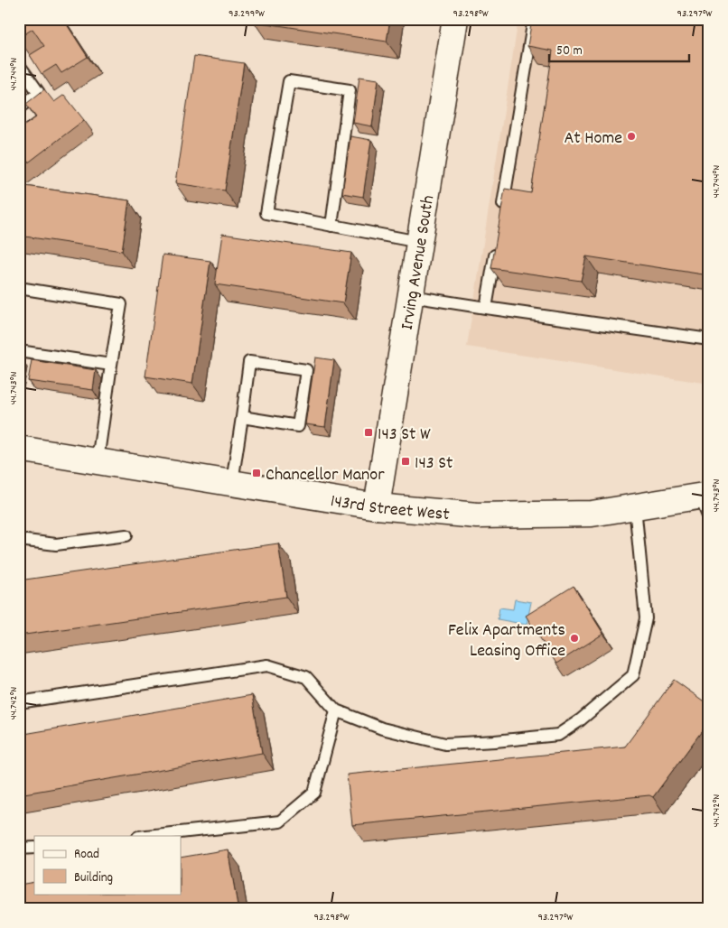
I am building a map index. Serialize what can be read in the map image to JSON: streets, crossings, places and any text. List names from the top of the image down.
{
  "streets": {
    "street": ["Irving Avenue South", "143rd Street West"]
  },
  "crossings": [
    ["Irving Avenue South", "143rd Street West"]
  ],
  "places": {
    "other": ["At Home", "Felix Apartments Leasing Office"],
    "transit": ["143 St W", "143 St", "Chancellor Manor"]
  },
  "legend": ["Road", "Building"],
  "scale_bar": "50 m",
  "coordinates": [
    "93.299°W",
    "93.298°W",
    "93.297°W",
    "44.744°N",
    "44.743°N",
    "44.742°N"
  ]
}
